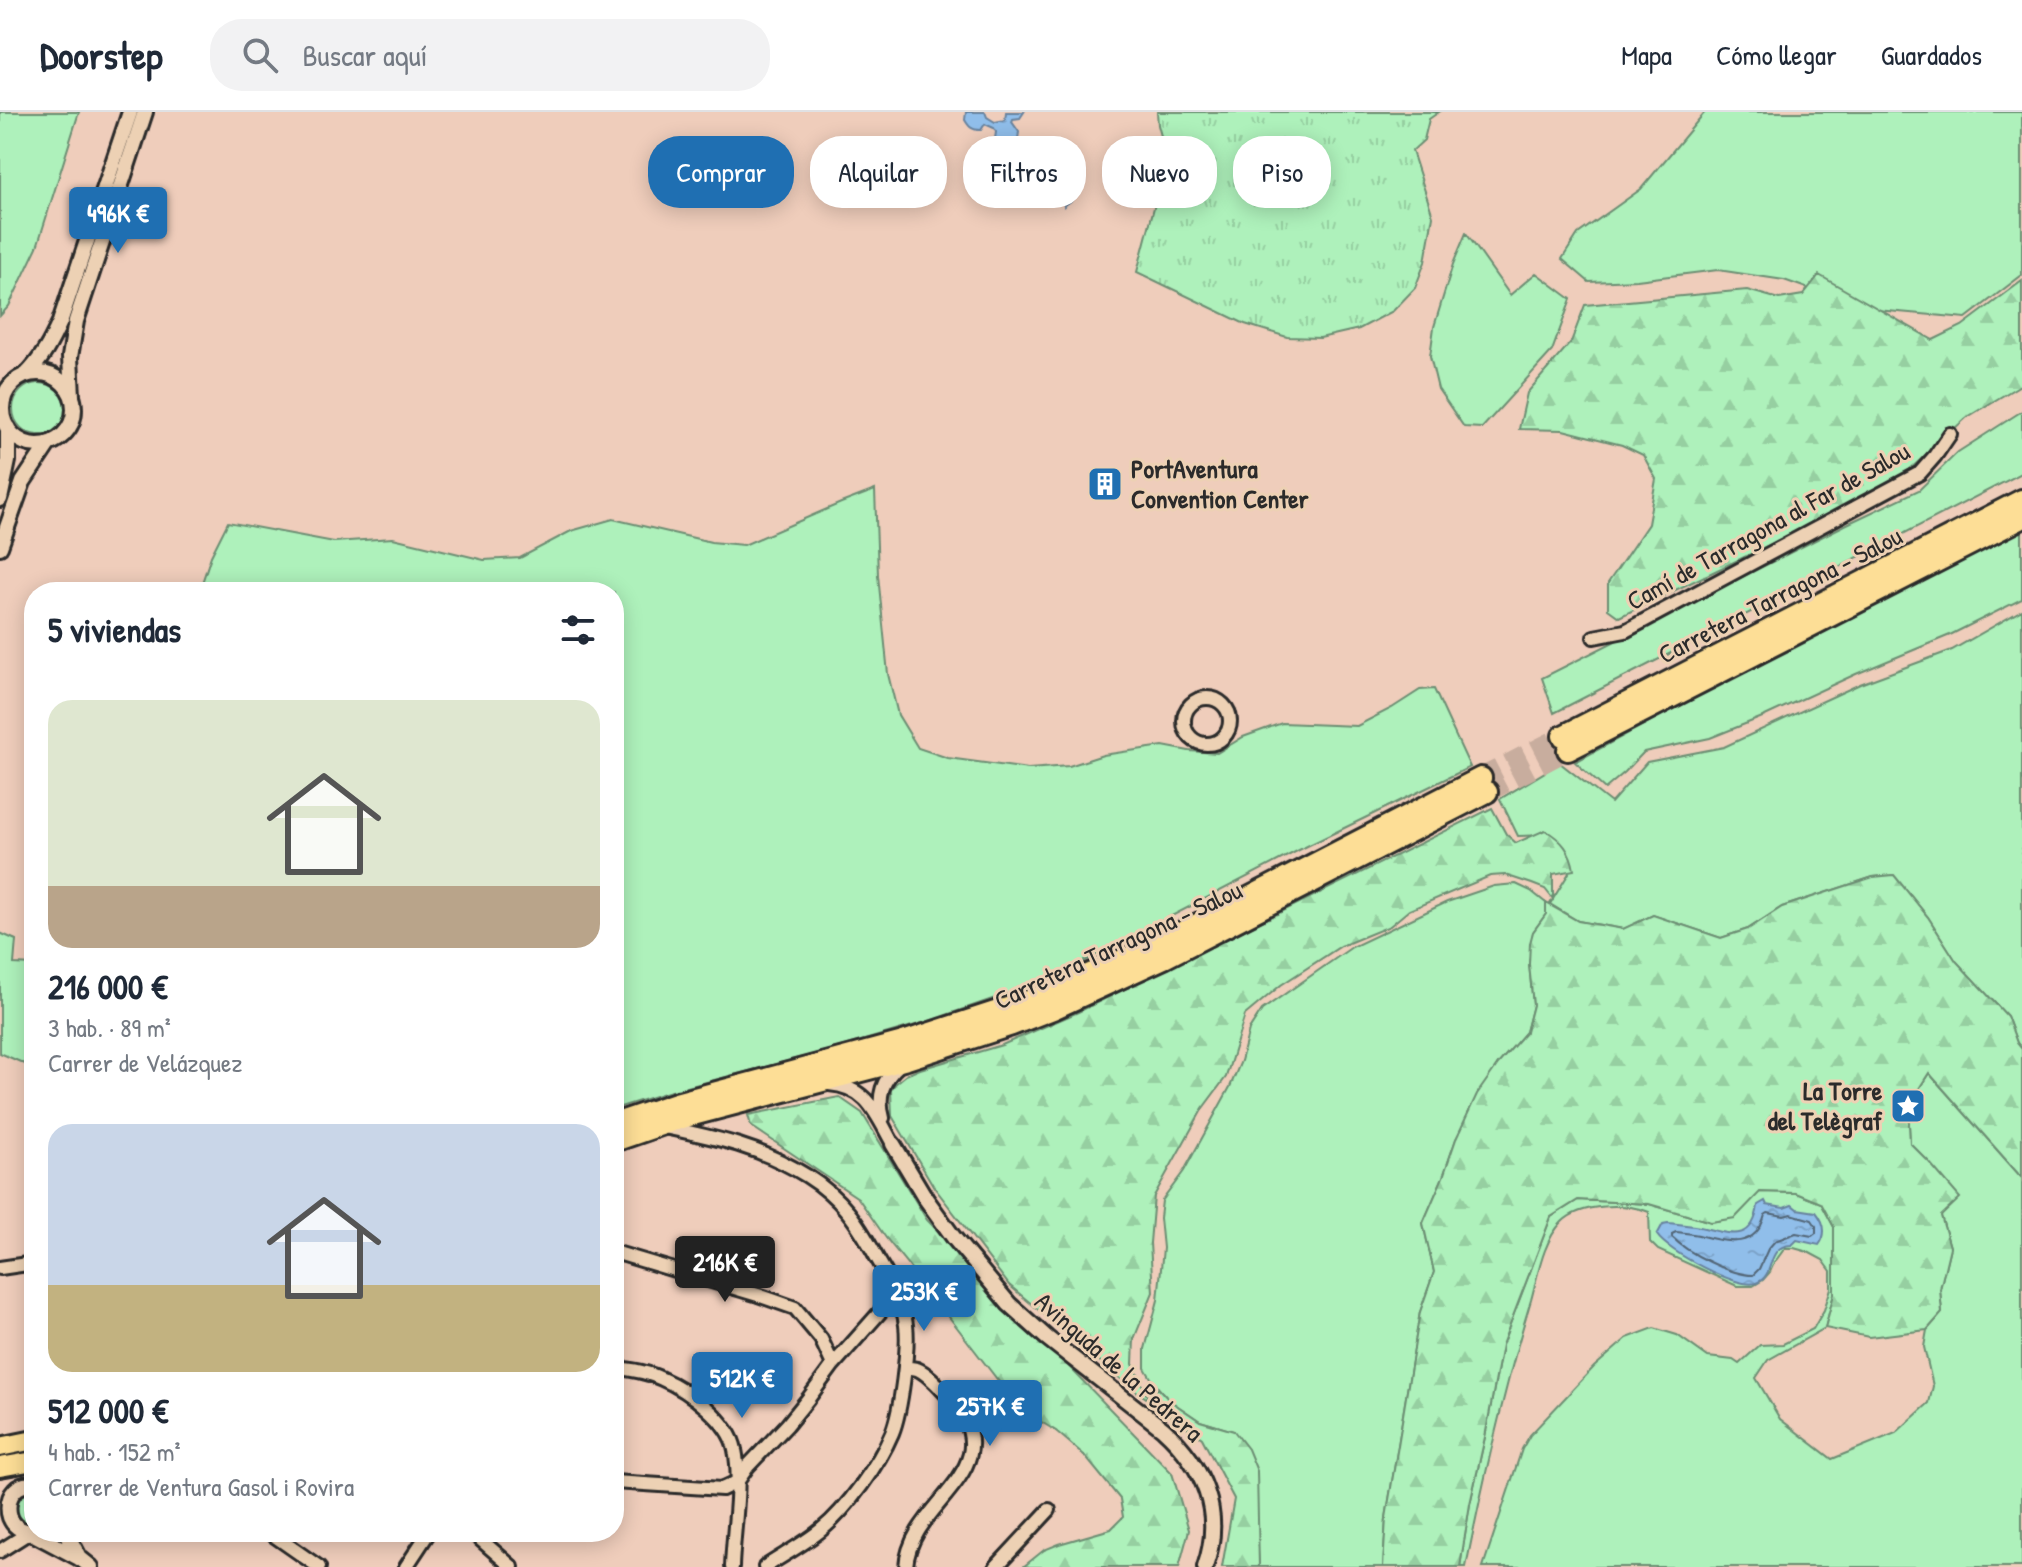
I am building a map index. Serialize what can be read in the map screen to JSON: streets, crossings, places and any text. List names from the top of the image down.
{
  "streets": {
    "highway": ["Carretera Tarragona - Salou"],
    "street": ["Camí de Tarragona al Far de Salou", "Avinguda de la Pedrera"]
  },
  "crossings": [
    ["Carretera Tarragona - Salou", "Avinguda de la Pedrera"]
  ],
  "places": {
    "building": ["PortAventura Convention Center"],
    "place": ["La Torre del Telègraf"]
  },
  "page": {
    "header": "Doorstep",
    "search": "Buscar aquí",
    "nav": ["Mapa", "Cómo llegar", "Guardados"],
    "chip": [
      "Comprar",
      "Alquilar",
      "Filtros",
      "Nuevo",
      "Piso"
    ],
    "price": [
      "496K €",
      "216K €",
      "253K €",
      "512K €",
      "257K €"
    ],
    "heading": "5 viviendas",
    "list": [
      {
        "name": "216 000 €",
        "note": "3 hab. · 89 m² · Carrer de Velázquez"
      },
      {
        "name": "512 000 €",
        "note": "4 hab. · 152 m² · Carrer de Ventura Gasol i Rovira"
      }
    ]
  }
}
